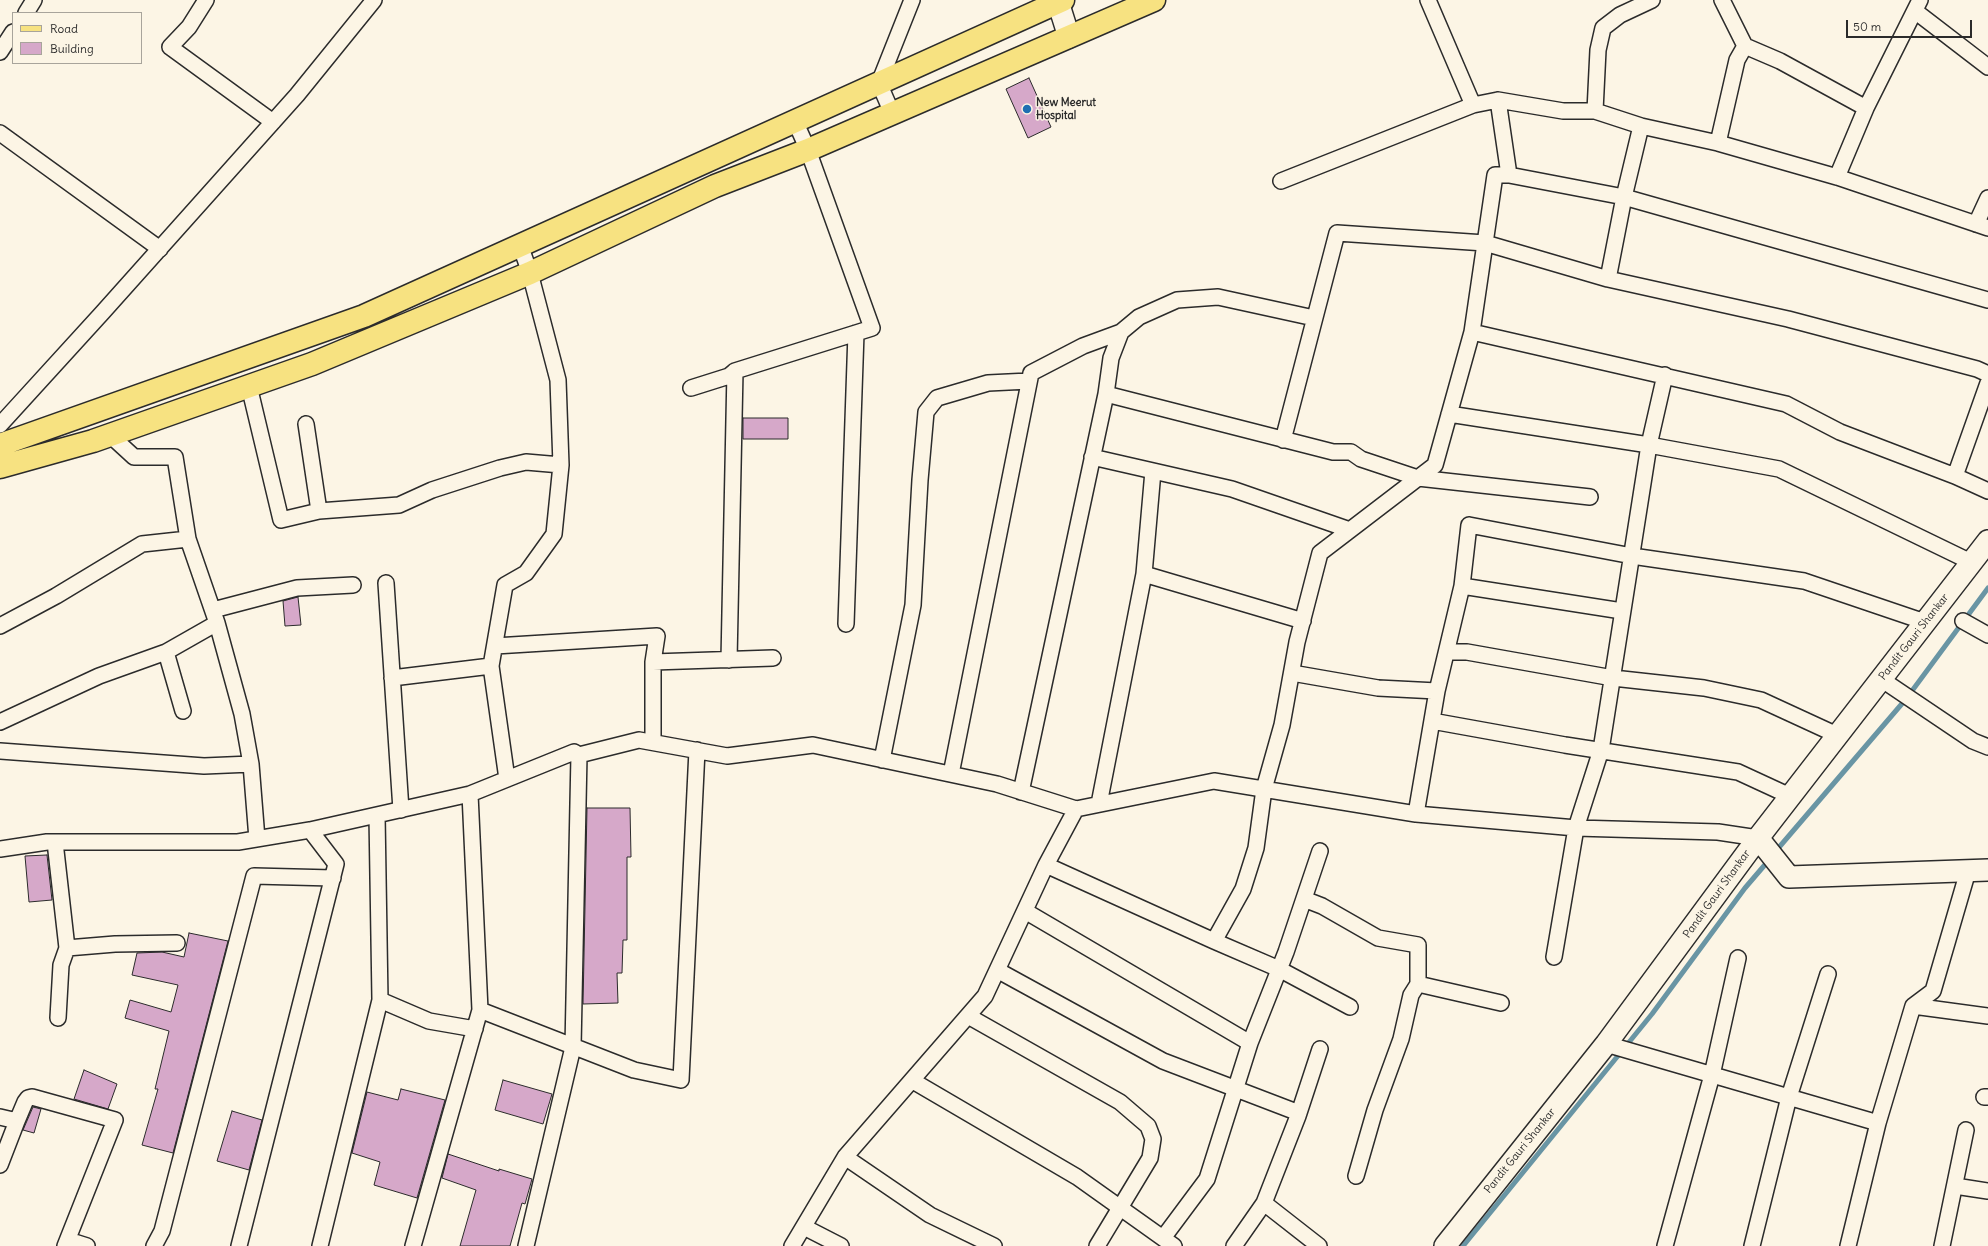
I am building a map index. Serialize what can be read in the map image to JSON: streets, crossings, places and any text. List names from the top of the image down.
{
  "streets": {
    "street": ["Pandit Gauri Shankar"]
  },
  "places": ["New Meerut Hospital"],
  "legend": ["Road", "Building"],
  "scale_bar": "50 m"
}
